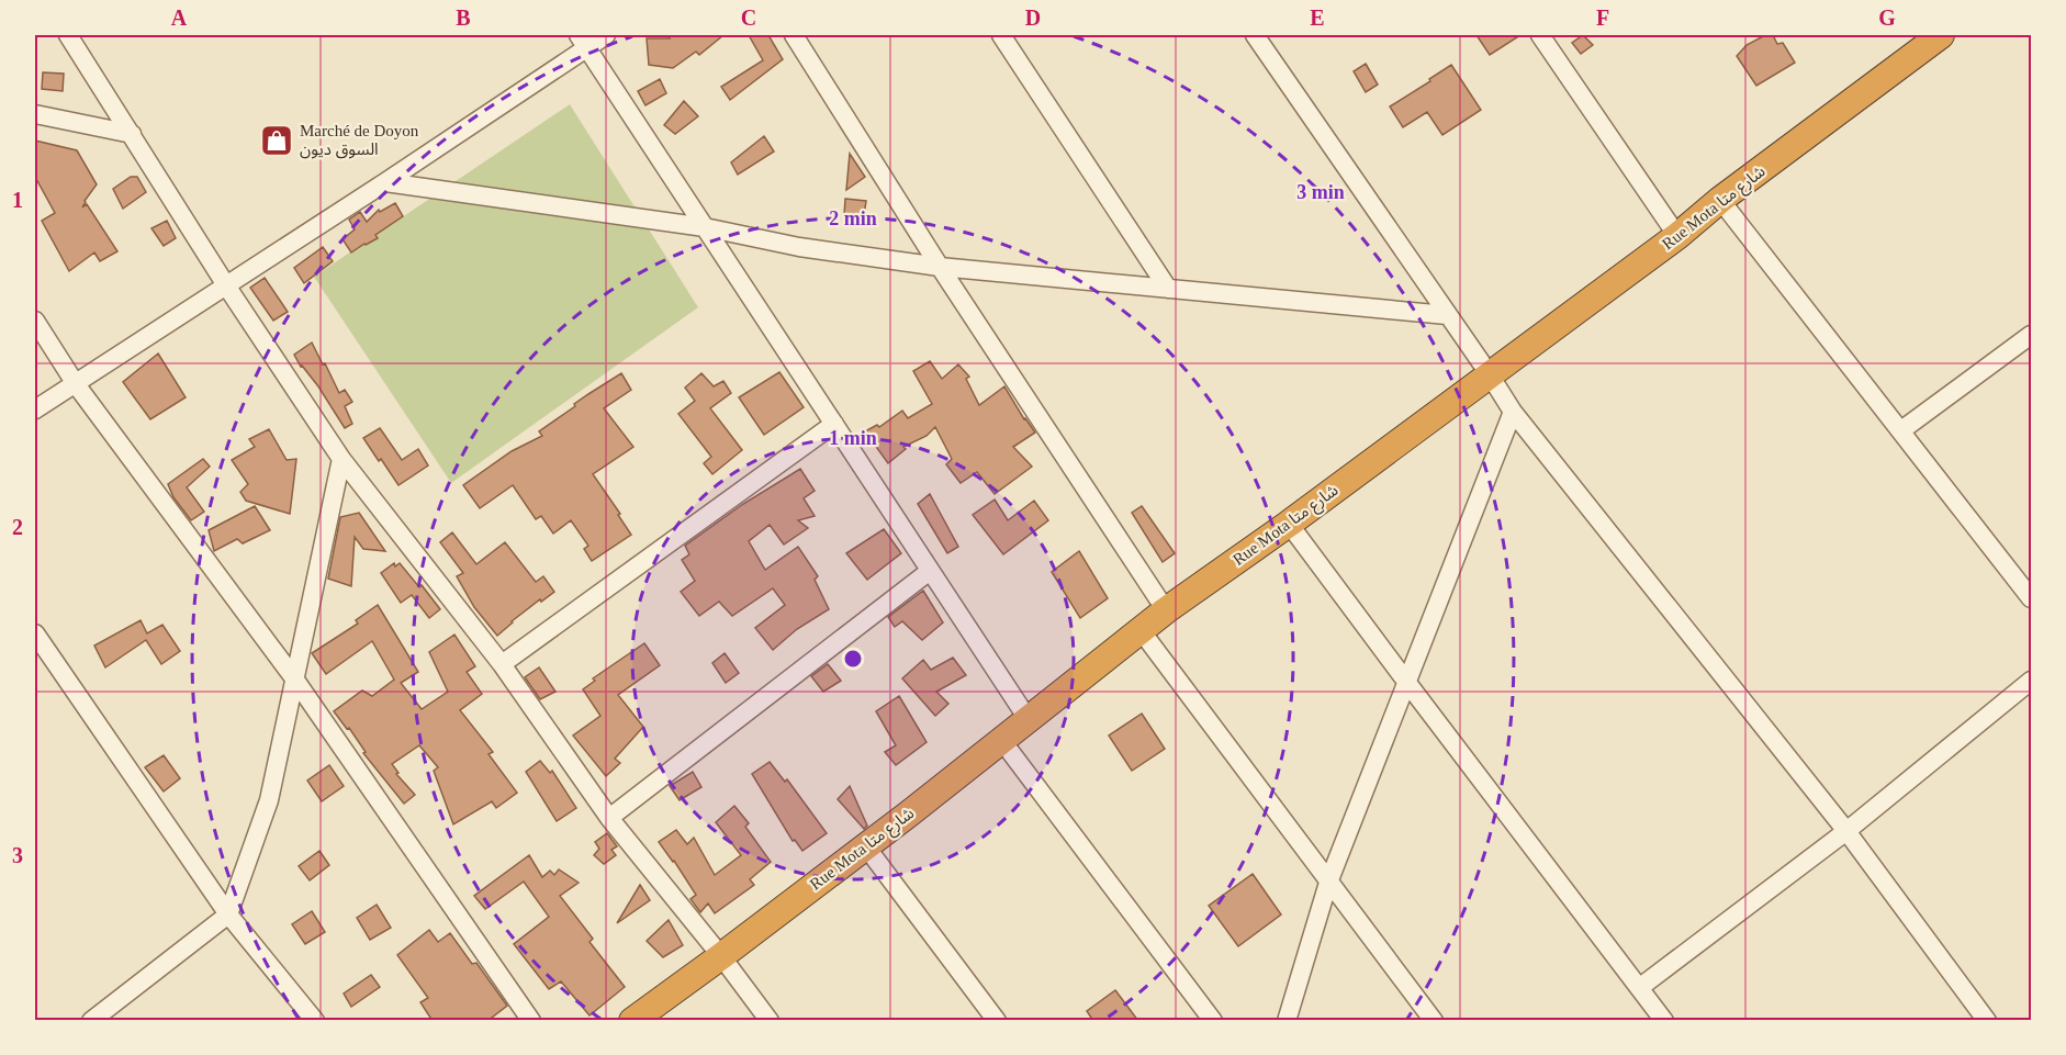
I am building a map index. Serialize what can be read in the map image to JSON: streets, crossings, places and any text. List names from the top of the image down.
{
  "streets": {
    "highway": ["Rue Mota شارع متا"]
  },
  "places": {
    "shop": ["Marché de Doyon السوق ديون"]
  },
  "grid": {
    "columns": [
      "A",
      "B",
      "C",
      "D",
      "E",
      "F",
      "G"
    ],
    "rows": ["1", "2", "3"]
  },
  "rings": ["3 min", "2 min", "1 min"]
}
